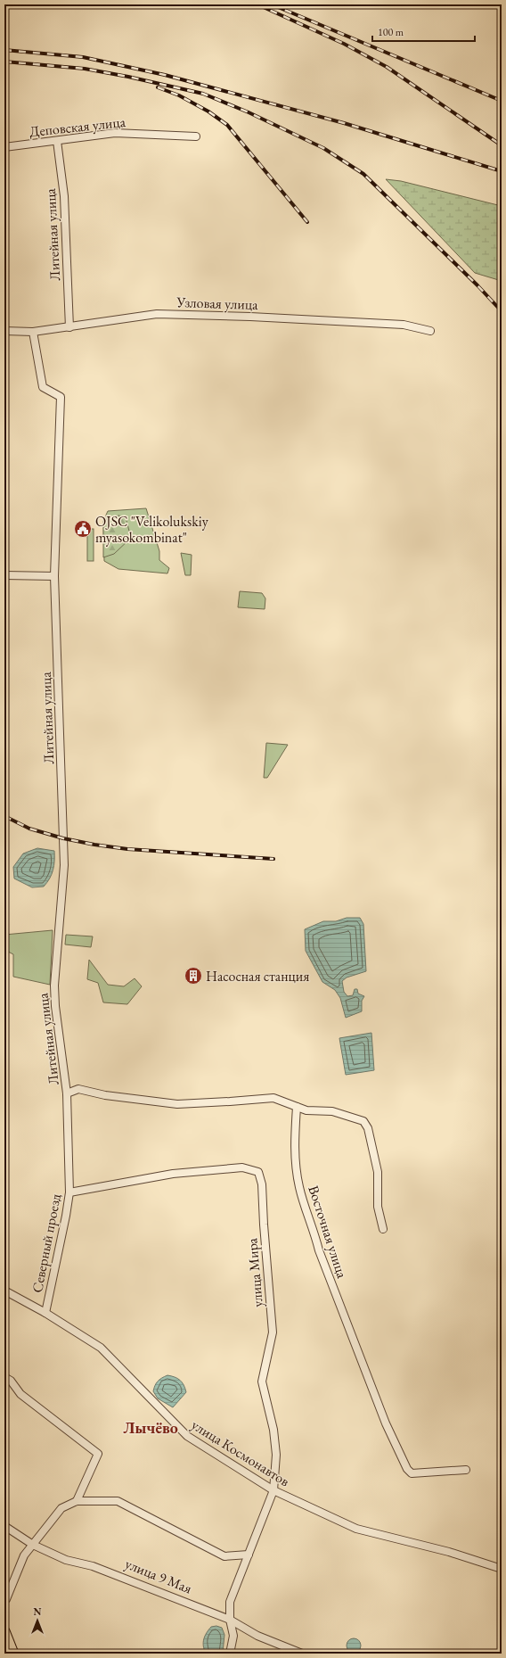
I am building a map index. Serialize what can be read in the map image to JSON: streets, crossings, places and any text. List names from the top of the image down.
{
  "streets": {
    "street": [
      "Деповская улица",
      "Литейная улица",
      "Узловая улица",
      "Восточная улица",
      "Северный проезд",
      "улица Мира",
      "улица Космонавтов",
      "улица 9 Мая"
    ]
  },
  "crossings": [
    ["Деповская улица", "Литейная улица"],
    ["Литейная улица", "Узловая улица"],
    ["Литейная улица", "Северный проезд"],
    ["Северный проезд", "улица Мира"],
    ["Северный проезд", "улица Космонавтов"],
    ["улица Мира", "улица Космонавтов"],
    ["улица Мира", "улица 9 Мая"]
  ],
  "districts": ["Лычёво"],
  "places": {
    "public building": ["OJSC \"Velikolukskiy myasokombinat\""],
    "building": ["Насосная станция"]
  },
  "scale_bar": "100 m",
  "north": "top"
}
